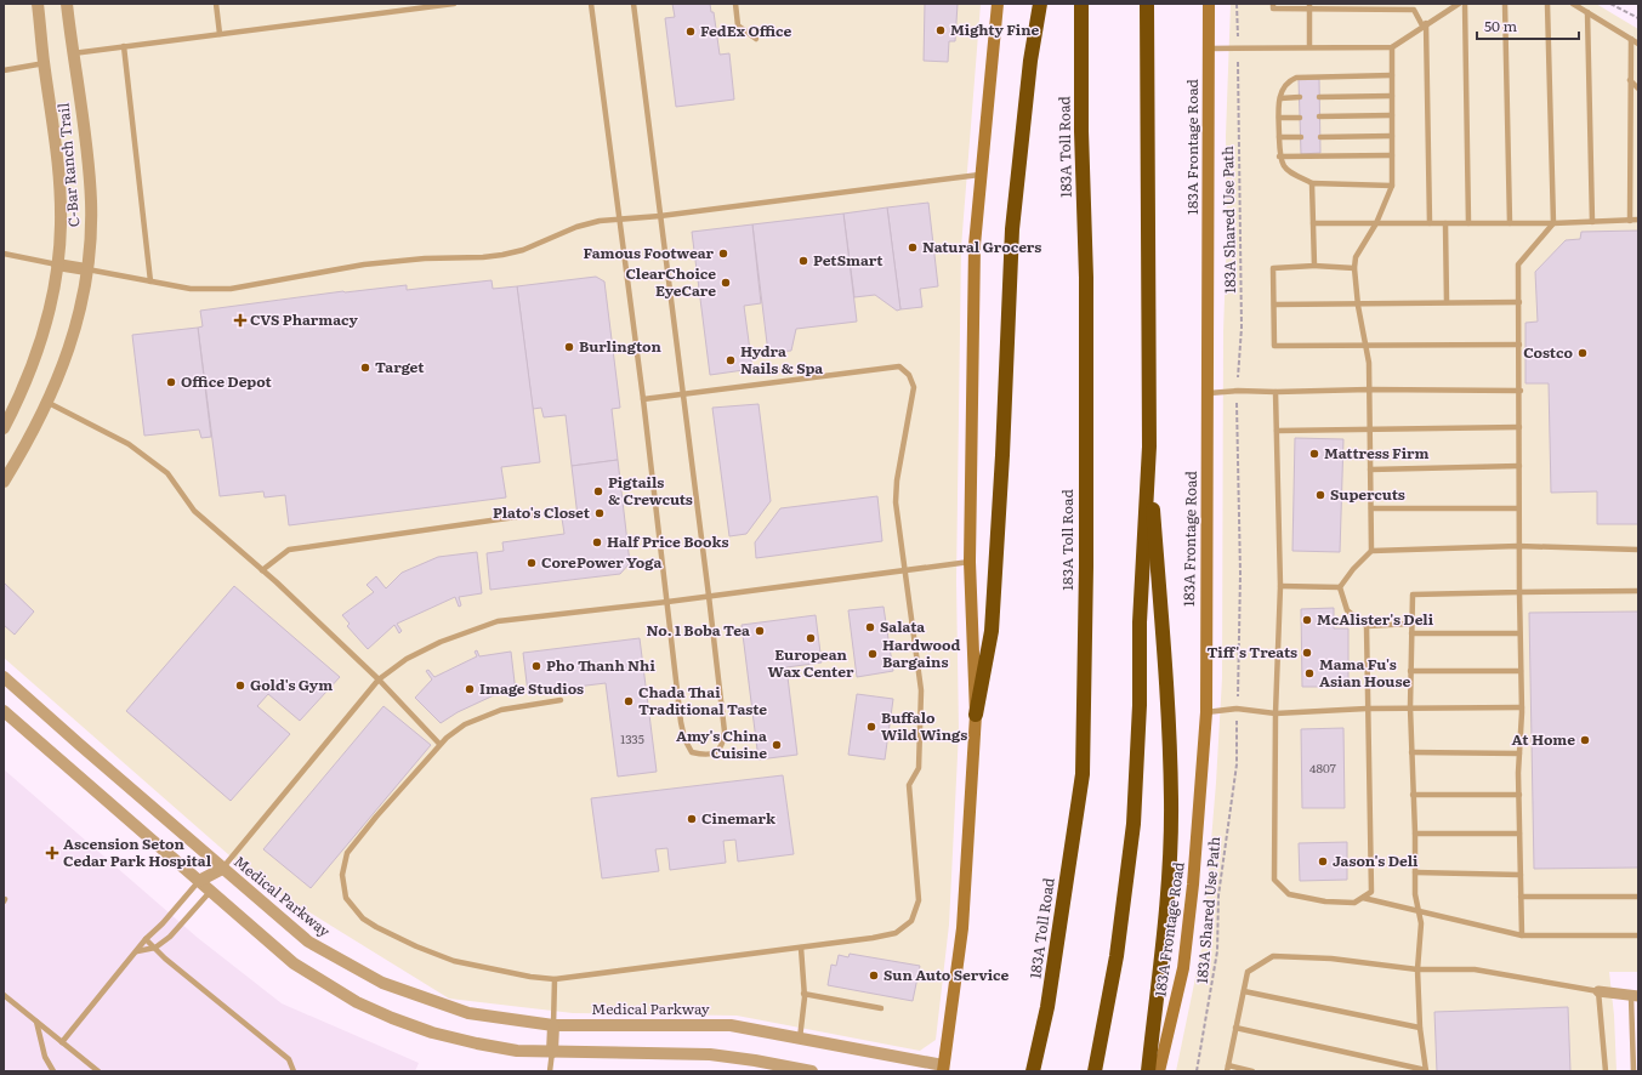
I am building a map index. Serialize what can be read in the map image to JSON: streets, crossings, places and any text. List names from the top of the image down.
{
  "streets": {
    "highway": ["183A Toll Road"],
    "main road": ["183A Frontage Road"],
    "street": ["C-Bar Ranch Trail", "Medical Parkway"],
    "path": ["183A Shared Use Path"]
  },
  "places": {
    "other": [
      "Mighty Fine",
      "FedEx Office",
      "Natural Grocers",
      "Famous Footwear",
      "PetSmart",
      "ClearChoice EyeCare",
      "Burlington",
      "Costco",
      "Hydra Nails & Spa",
      "Target",
      "Office Depot",
      "Mattress Firm",
      "Pigtails & Crewcuts",
      "Supercuts",
      "Plato's Closet",
      "Half Price Books",
      "CorePower Yoga",
      "McAlister's Deli",
      "Salata",
      "No. 1 Boba Tea",
      "European Wax Center",
      "Tiff's Treats",
      "Hardwood Bargains",
      "Pho Thanh Nhi",
      "Mama Fu's Asian House",
      "Gold's Gym",
      "Image Studios",
      "Chada Thai Traditional Taste",
      "Buffalo Wild Wings",
      "At Home",
      "Amy's China Cuisine",
      "Cinemark",
      "Jason's Deli",
      "Sun Auto Service"
    ],
    "health": ["CVS Pharmacy", "Ascension Seton Cedar Park Hospital"]
  },
  "house_numbers": ["1335", "4807"],
  "scale_bar": "50 m"
}
